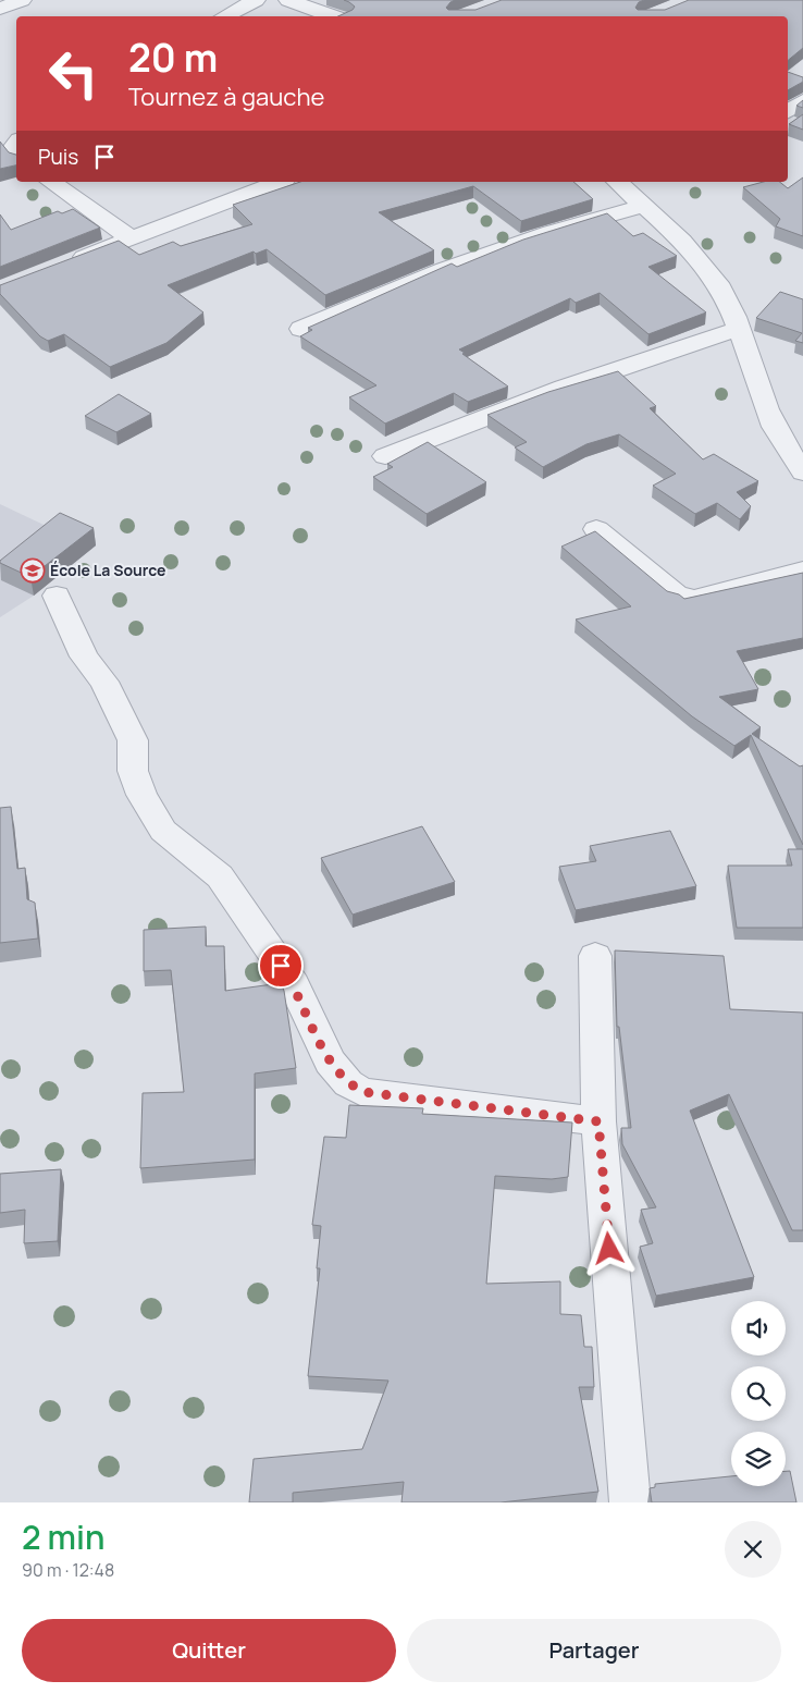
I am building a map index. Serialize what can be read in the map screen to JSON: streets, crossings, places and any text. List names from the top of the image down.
{
  "places": {
    "school or university": ["École La Source"]
  },
  "page": {
    "turn": ["20 m", "Tournez à gauche"],
    "then": "Puis",
    "heading": ["2 min", "90 m · 12:48"],
    "buttons": ["Quitter", "Partager"]
  }
}
